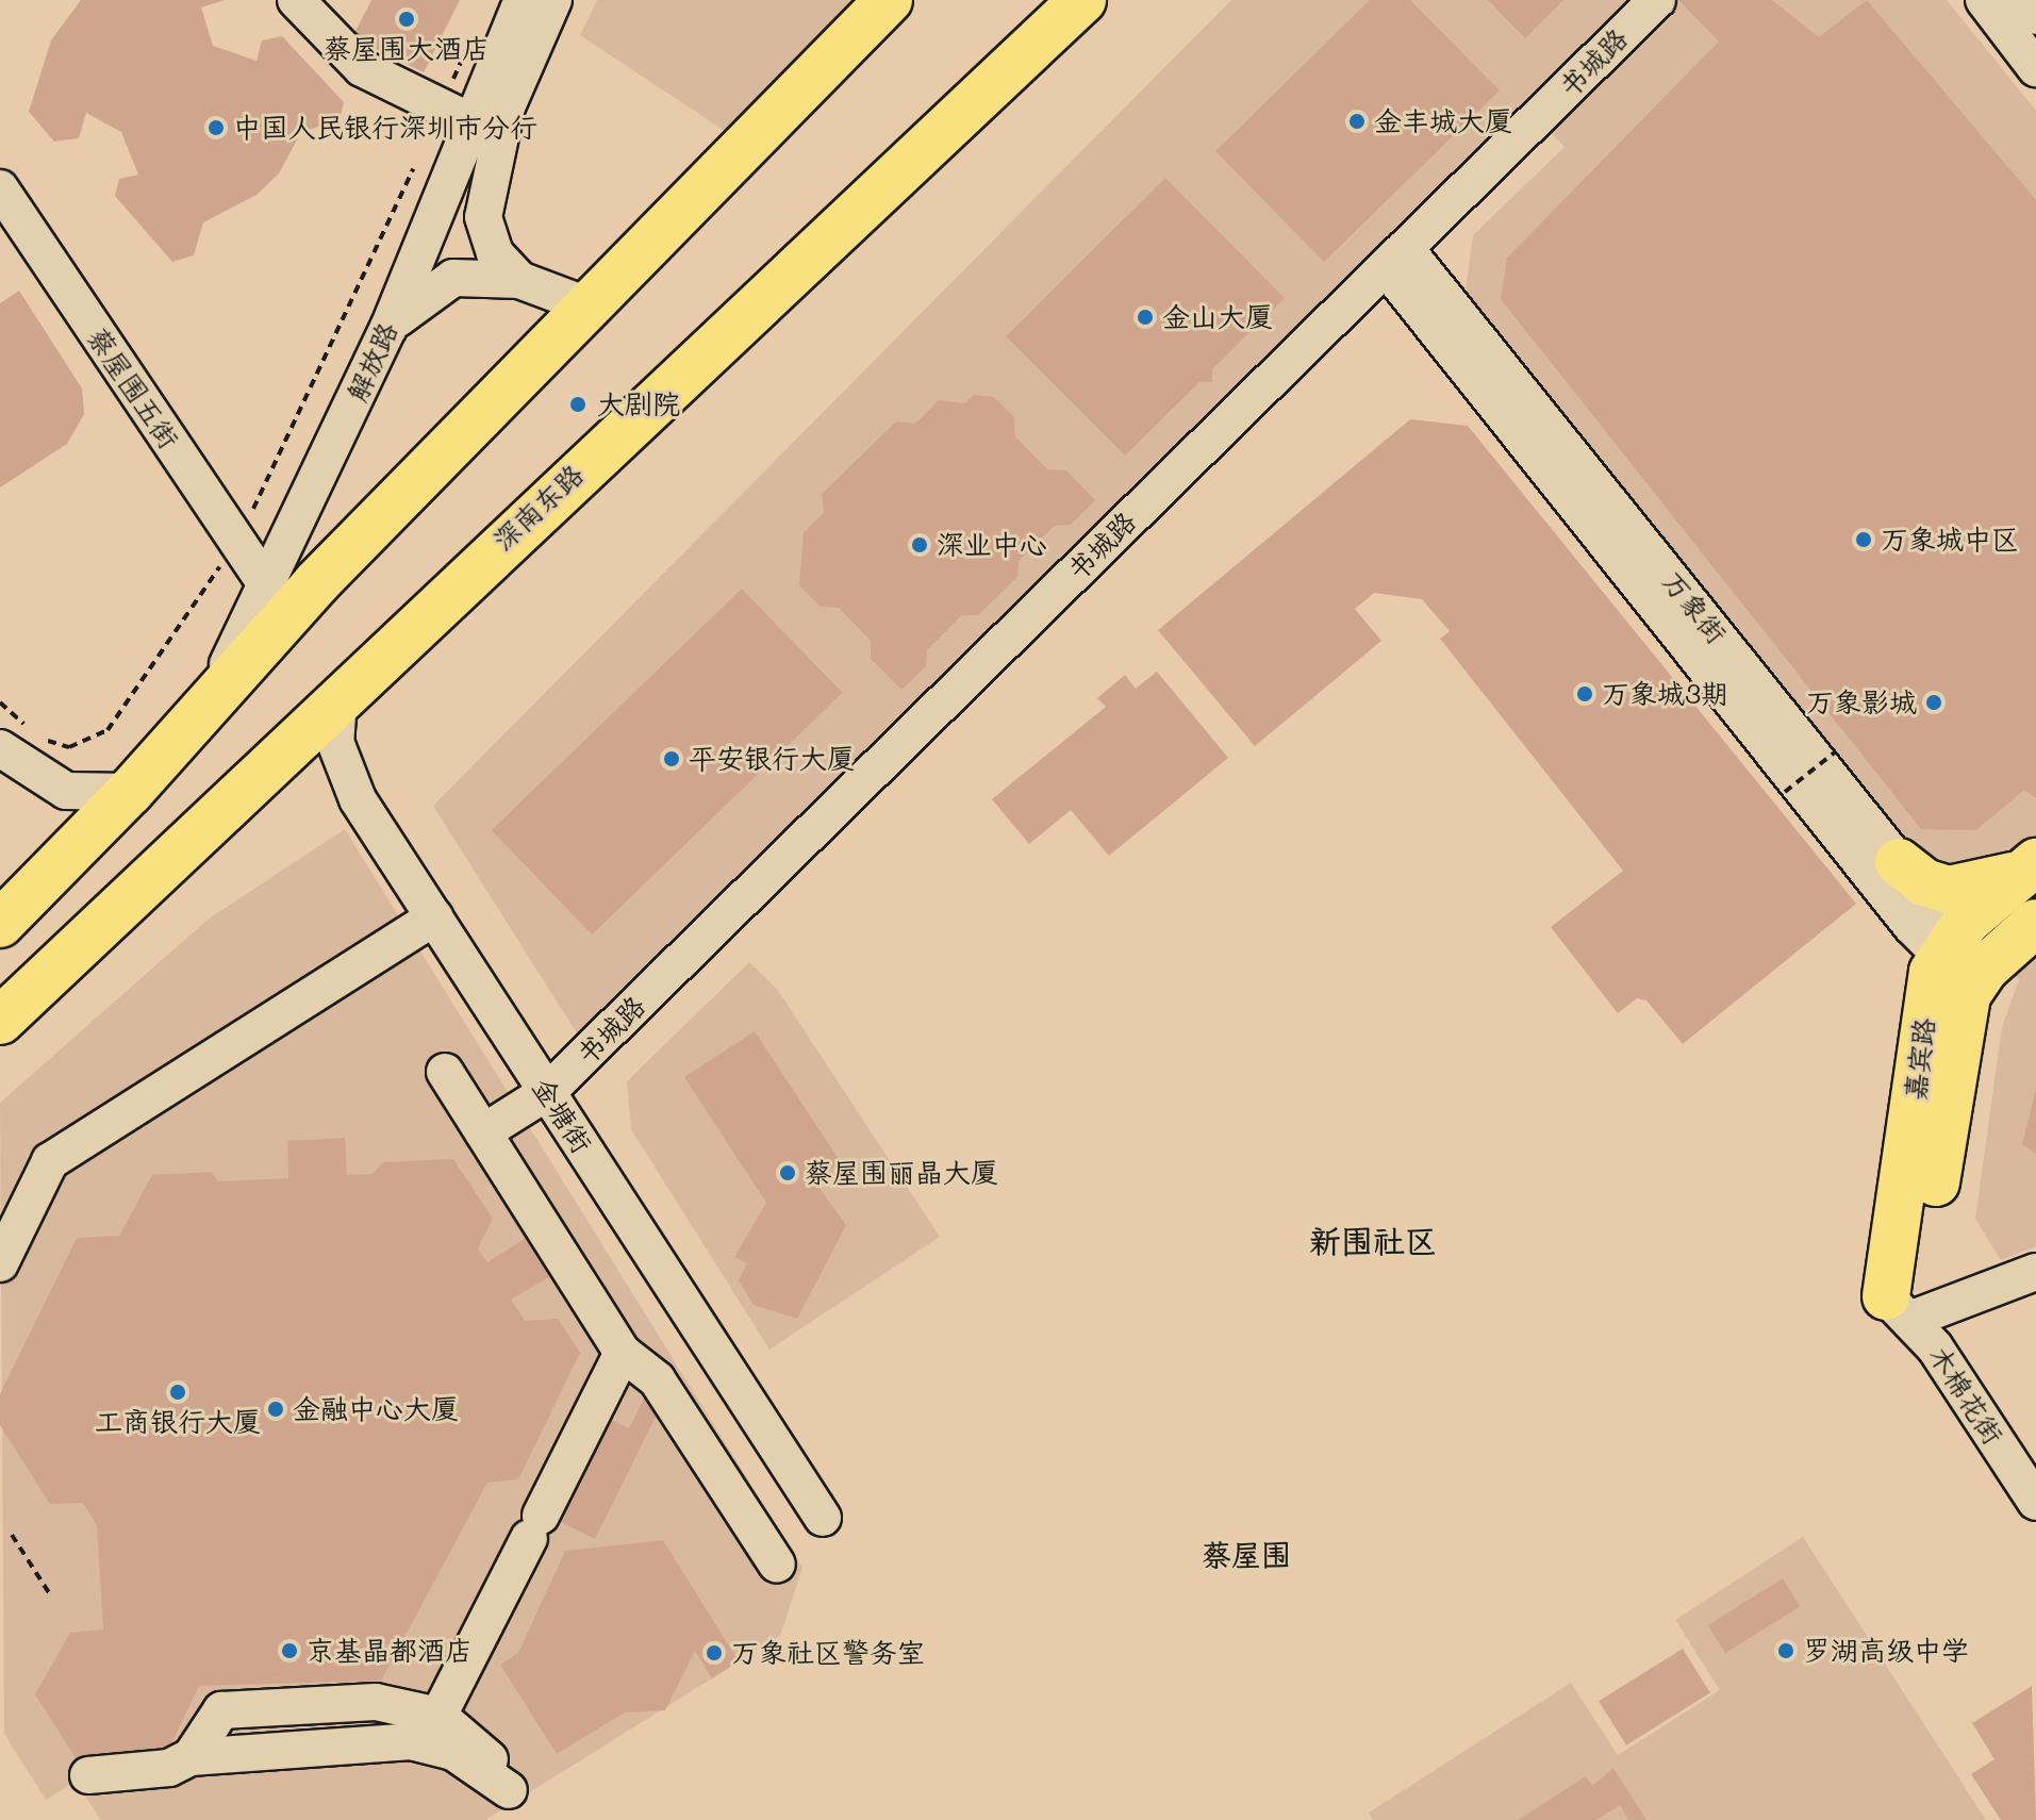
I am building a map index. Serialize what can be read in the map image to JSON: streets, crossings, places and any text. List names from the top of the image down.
{
  "streets": {
    "main road": ["深南东路", "嘉宾路"],
    "street": [
      "书城路",
      "解放路",
      "蔡屋围五街",
      "万象街",
      "金塘街",
      "木棉花街"
    ]
  },
  "crossings": [
    ["书城路", "万象街"],
    ["书城路", "金塘街"],
    ["解放路", "蔡屋围五街"],
    ["深南东路", "金塘街"],
    ["万象街", "嘉宾路"],
    ["嘉宾路", "木棉花街"]
  ],
  "districts": ["新围社区", "蔡屋围"],
  "places": [
    "蔡屋围大酒店",
    "金丰城大厦",
    "中国人民银行深圳市分行",
    "金山大厦",
    "大剧院",
    "万象城中区",
    "深业中心",
    "万象城3期",
    "万象影城",
    "平安银行大厦",
    "蔡屋围丽晶大厦",
    "工商银行大厦",
    "金融中心大厦",
    "京基晶都酒店",
    "罗湖高级中学",
    "万象社区警务室"
  ]
}
